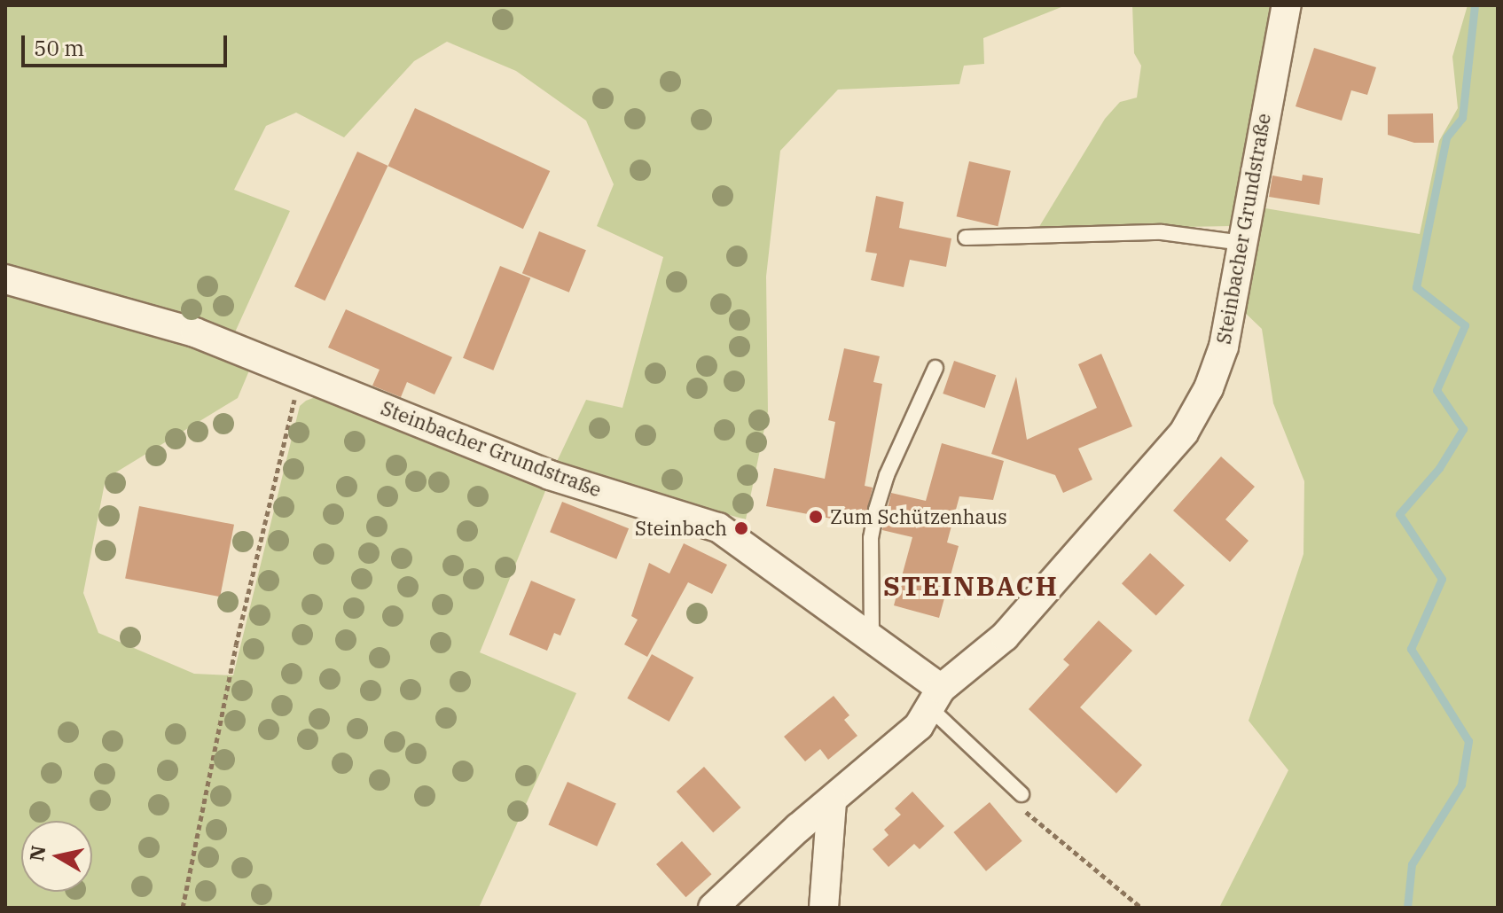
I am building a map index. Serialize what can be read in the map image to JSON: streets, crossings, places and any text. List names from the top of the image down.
{
  "streets": {
    "street": ["Steinbacher Grundstraße"]
  },
  "districts": ["STEINBACH"],
  "places": ["Zum Schützenhaus", "Steinbach"],
  "scale_bar": "50 m",
  "north": "left"
}
